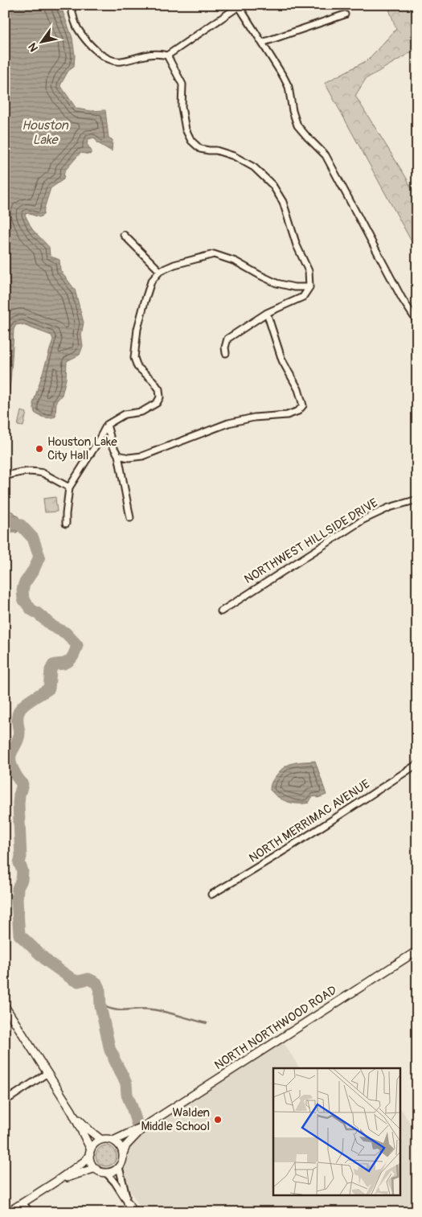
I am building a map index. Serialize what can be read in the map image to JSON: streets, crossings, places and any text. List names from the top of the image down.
{
  "streets": {
    "street": ["NORTHWEST HILLSIDE DRIVE", "NORTH MERRIMAC AVENUE", "NORTH NORTHWOOD ROAD"]
  },
  "water": ["Houston Lake"],
  "places": ["Houston Lake City Hall", "Walden Middle School"],
  "north": "bottom left"
}
